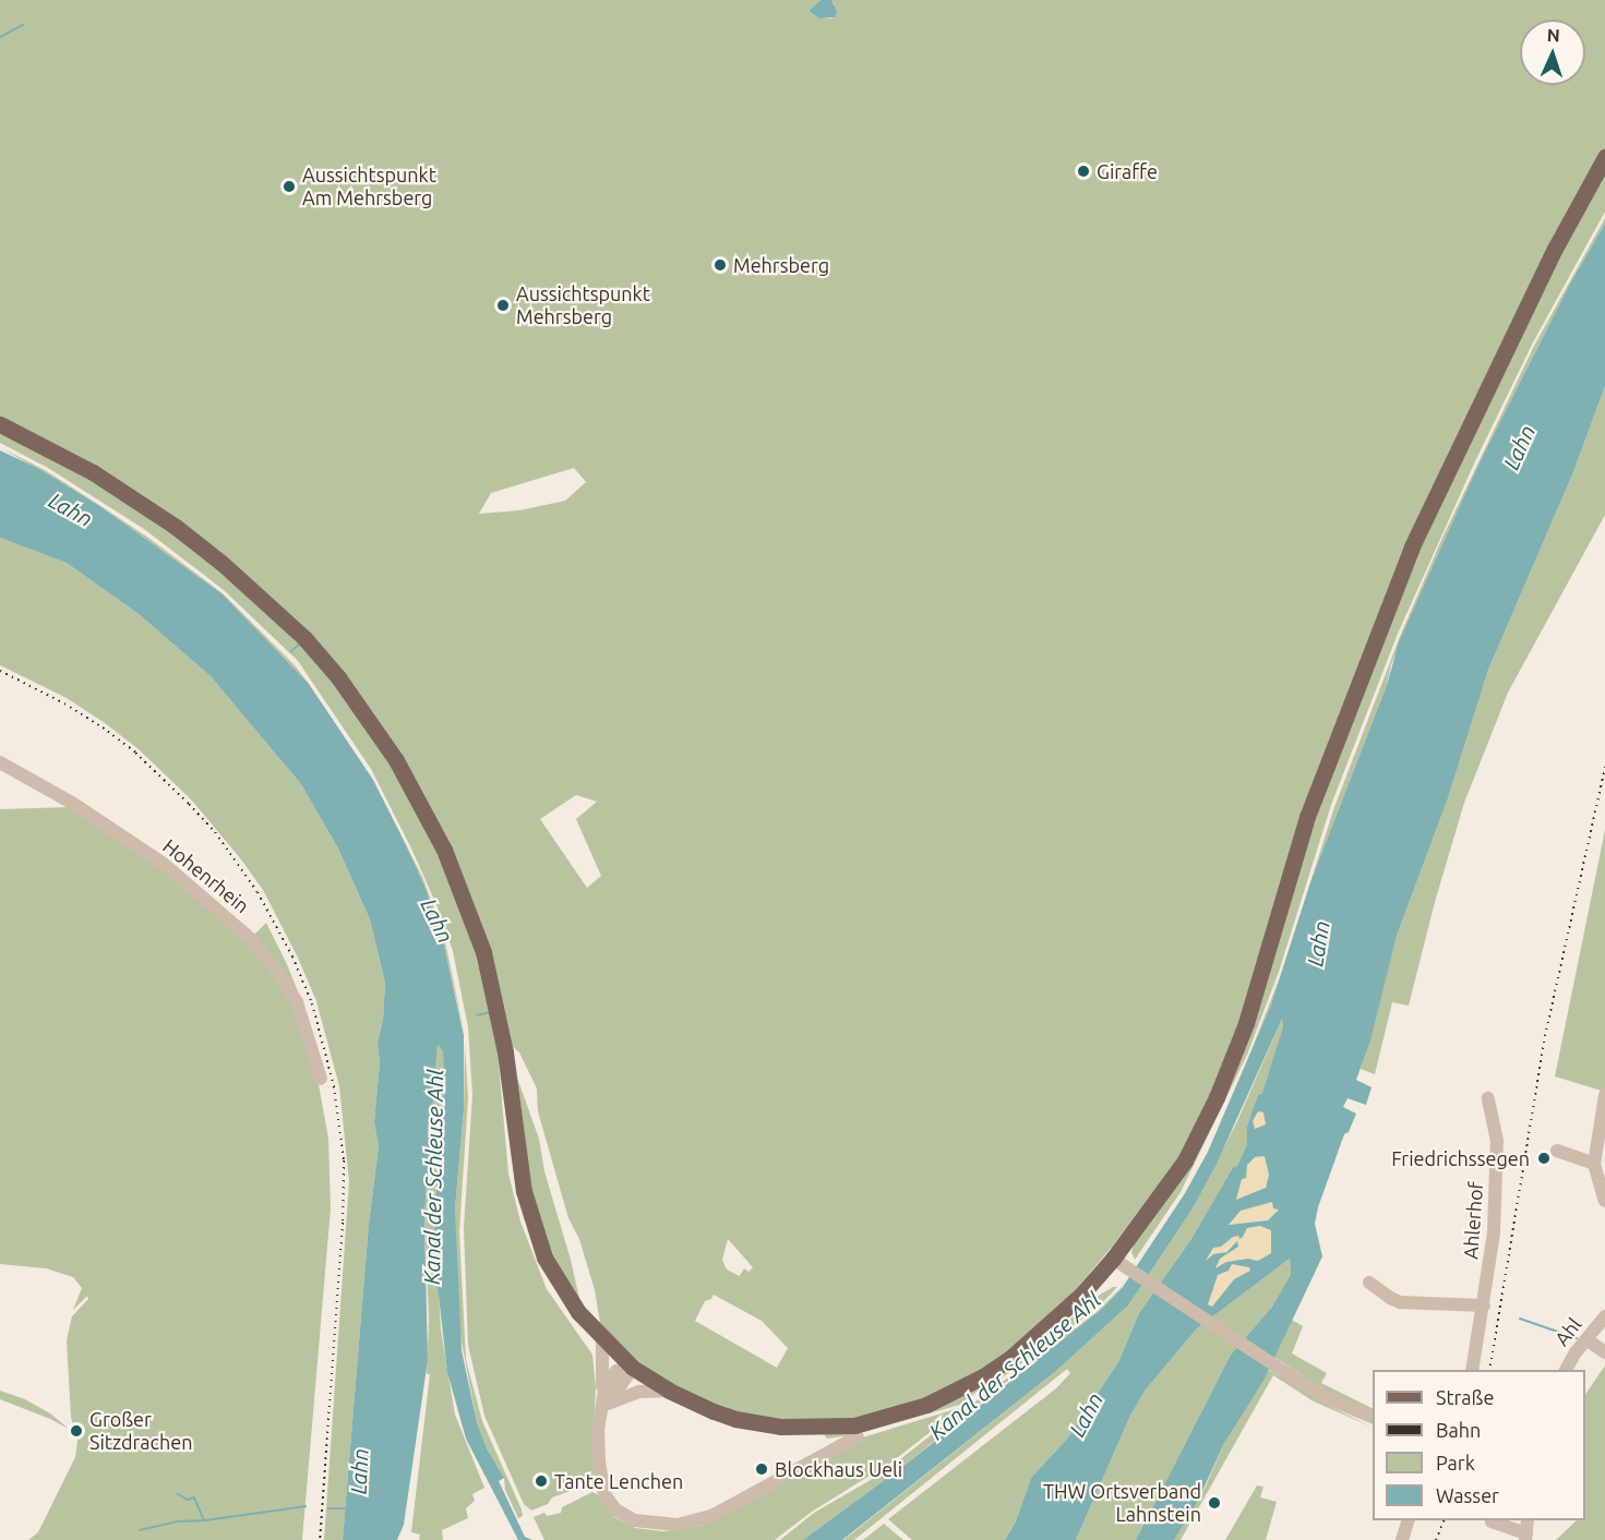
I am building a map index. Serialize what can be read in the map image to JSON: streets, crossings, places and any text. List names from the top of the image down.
{
  "streets": {
    "street": ["Hohenrhein", "Ahlerhof", "Ahl"]
  },
  "water": ["Lahn", "Kanal der Schleuse Ahl"],
  "places": [
    "Giraffe",
    "Aussichtspunkt Am Mehrsberg",
    "Mehrsberg",
    "Aussichtspunkt Mehrsberg",
    "Friedrichssegen",
    "Großer Sitzdrachen",
    "Blockhaus Ueli",
    "Tante Lenchen",
    "THW Ortsverband Lahnstein"
  ],
  "legend": [
    "Straße",
    "Bahn",
    "Park",
    "Wasser"
  ],
  "north": "top"
}
